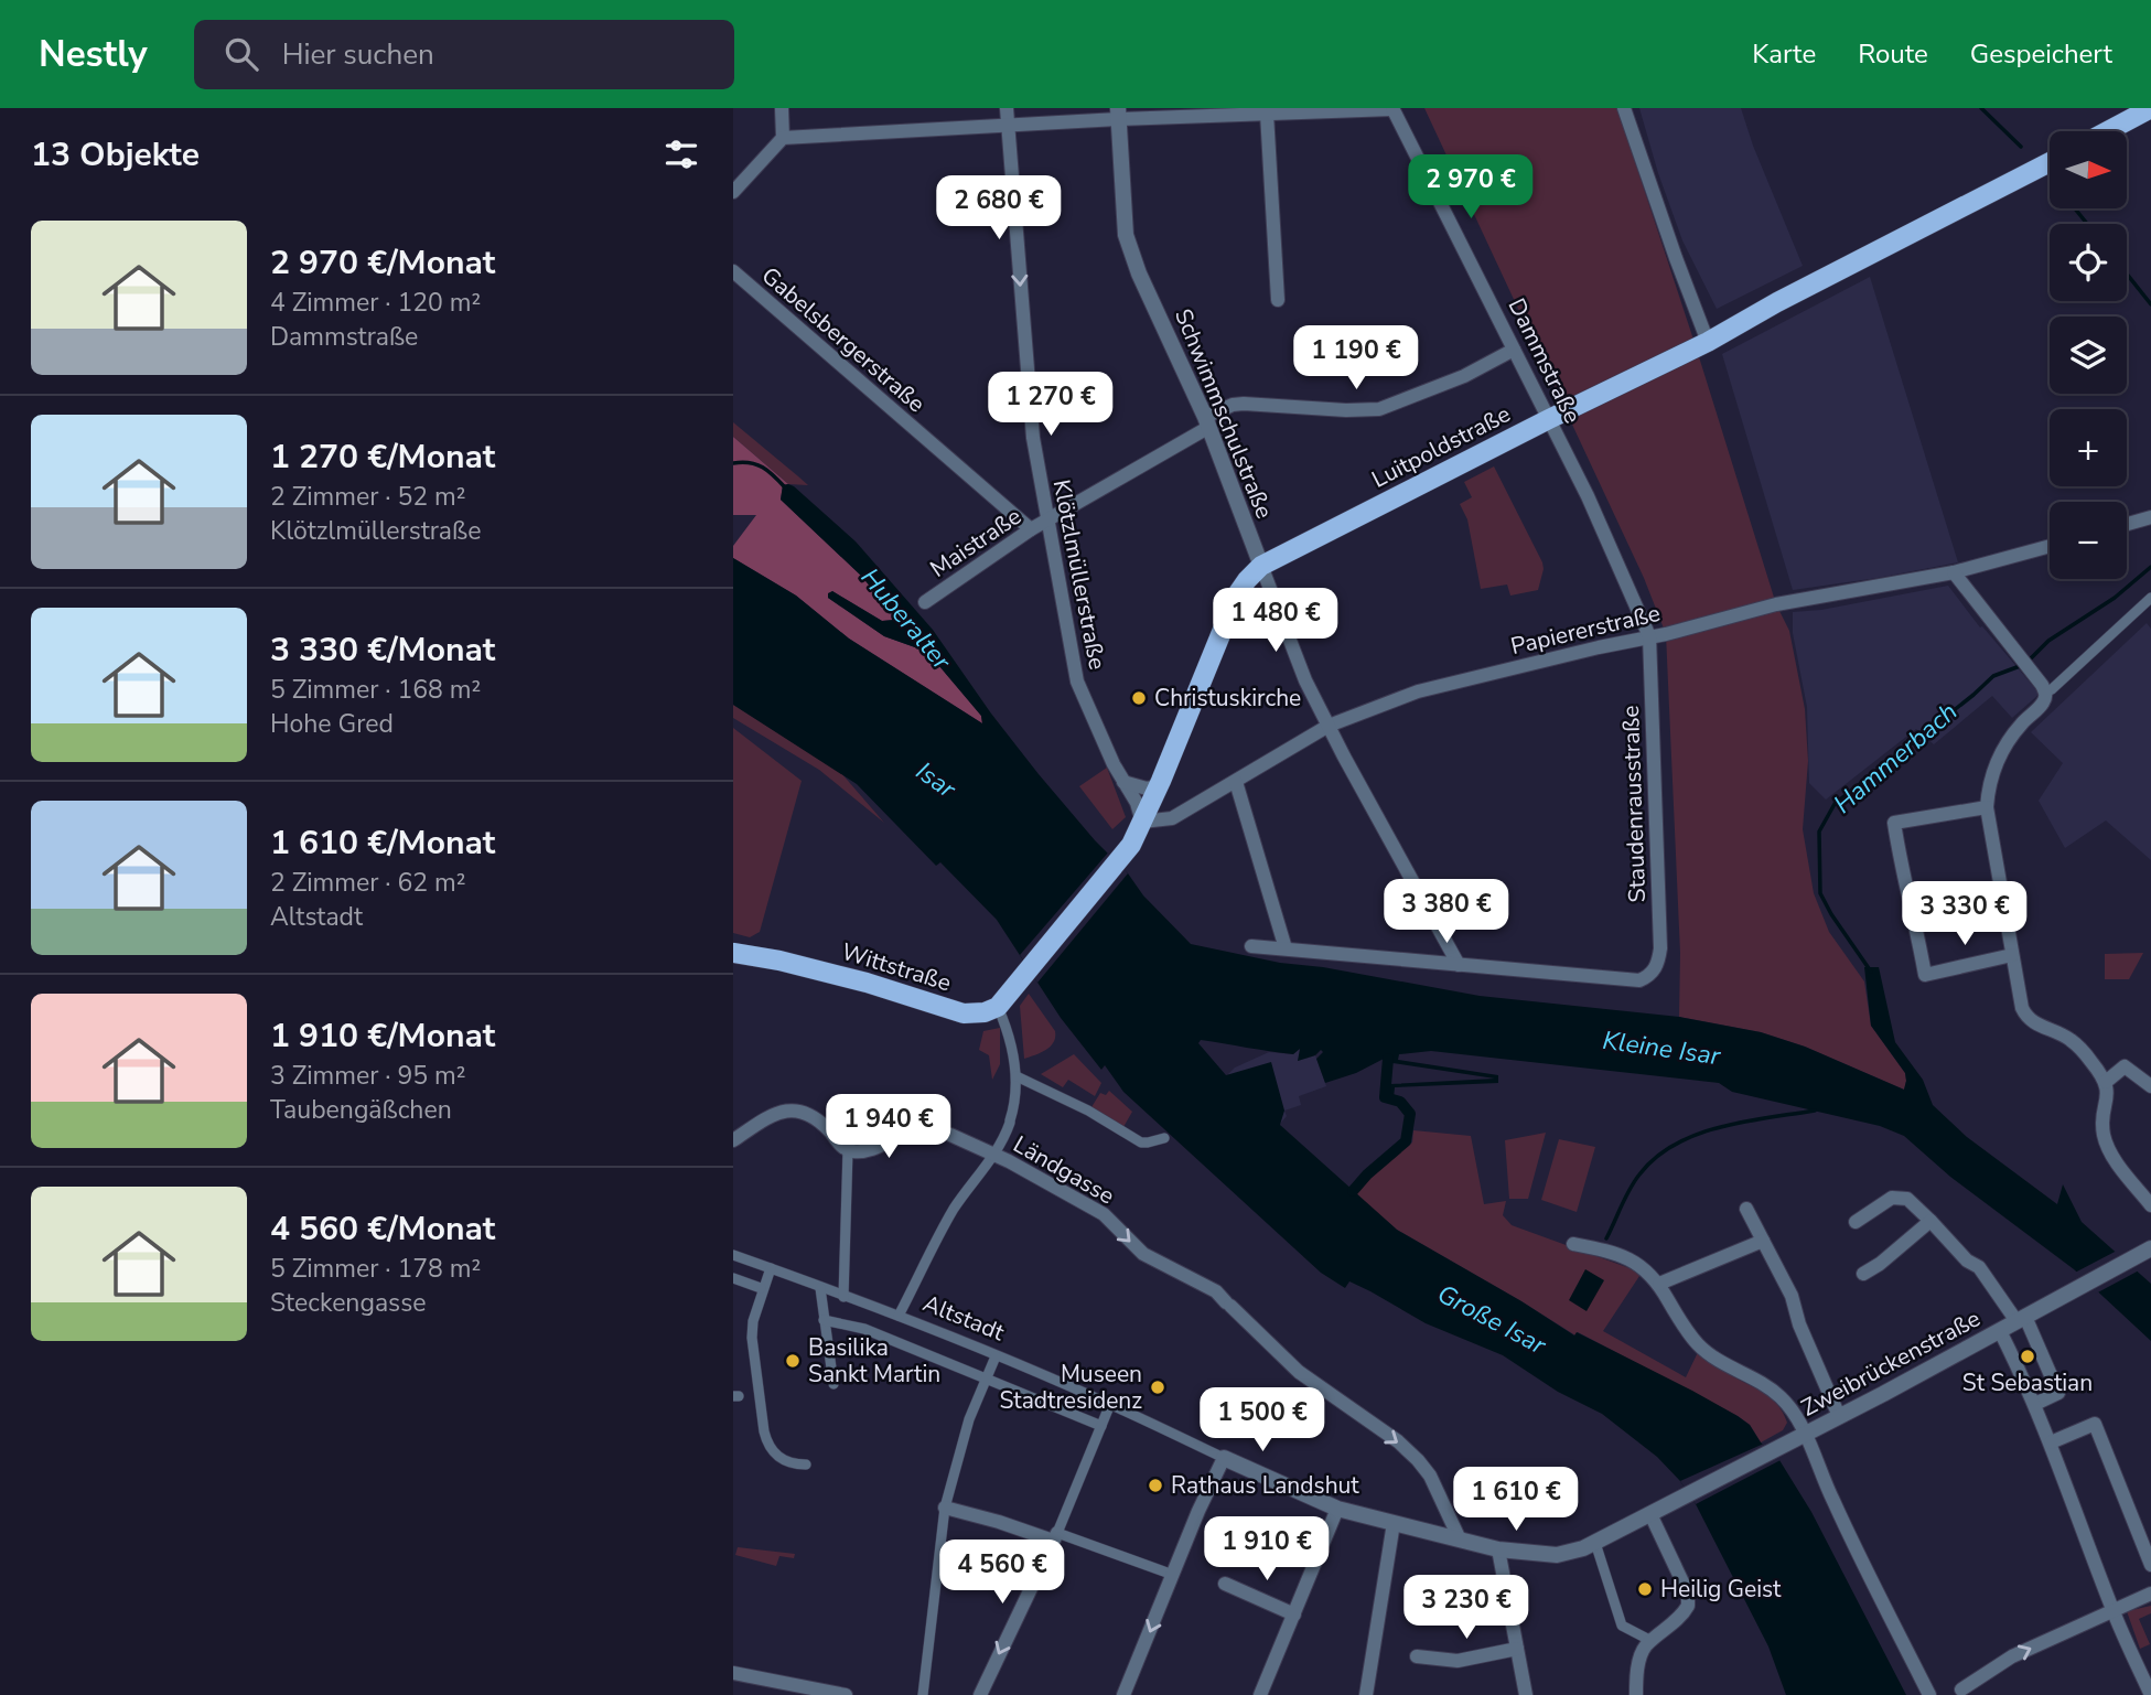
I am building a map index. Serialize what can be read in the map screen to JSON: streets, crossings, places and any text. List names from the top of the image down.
{
  "streets": {
    "main road": ["Luitpoldstraße", "Wittstraße"],
    "street": [
      "Gabelsbergerstraße",
      "Dammstraße",
      "Schwimmschulstraße",
      "Maistraße",
      "Klötzlmüllerstraße",
      "Papiererstraße",
      "Staudenrausstraße",
      "Ländgasse",
      "Altstadt",
      "Zweibrückenstraße"
    ]
  },
  "crossings": [
    ["Gabelsbergerstraße", "Maistraße"],
    ["Dammstraße", "Luitpoldstraße"],
    ["Dammstraße", "Maistraße"],
    ["Dammstraße", "Papiererstraße"],
    ["Dammstraße", "Staudenrausstraße"],
    ["Schwimmschulstraße", "Luitpoldstraße"],
    ["Schwimmschulstraße", "Maistraße"],
    ["Schwimmschulstraße", "Papiererstraße"],
    ["Schwimmschulstraße", "Staudenrausstraße"],
    ["Luitpoldstraße", "Klötzlmüllerstraße"],
    ["Luitpoldstraße", "Papiererstraße"],
    ["Luitpoldstraße", "Wittstraße"],
    ["Maistraße", "Klötzlmüllerstraße"],
    ["Klötzlmüllerstraße", "Papiererstraße"],
    ["Papiererstraße", "Staudenrausstraße"],
    ["Ländgasse", "Altstadt"],
    ["Altstadt", "Zweibrückenstraße"]
  ],
  "one_way": ["Klötzlmüllerstraße", "Ländgasse"],
  "water": [
    "Huberalter",
    "Hammerbach",
    "Isar",
    "Kleine Isar",
    "Große Isar"
  ],
  "places": [
    "Christuskirche",
    "St Sebastian",
    "Basilika Sankt Martin",
    "Museen Stadtresidenz",
    "Rathaus Landshut",
    "Heilig Geist"
  ],
  "north": "right",
  "page": {
    "header": "Nestly",
    "search": "Hier suchen",
    "nav": ["Karte", "Route", "Gespeichert"],
    "heading": "13 Objekte",
    "map_buttons": ["+", "−"],
    "price": [
      "2 970 €",
      "2 680 €",
      "1 190 €",
      "1 270 €",
      "1 480 €",
      "3 380 €",
      "3 330 €",
      "1 940 €",
      "1 500 €",
      "1 610 €",
      "1 910 €",
      "4 560 €",
      "3 230 €"
    ],
    "list": [
      {
        "name": "2 970 €/Monat",
        "note": "4 Zimmer · 120 m² · Dammstraße"
      },
      {
        "name": "1 270 €/Monat",
        "note": "2 Zimmer · 52 m² · Klötzlmüllerstraße"
      },
      {
        "name": "3 330 €/Monat",
        "note": "5 Zimmer · 168 m² · Hohe Gred"
      },
      {
        "name": "1 610 €/Monat",
        "note": "2 Zimmer · 62 m² · Altstadt"
      },
      {
        "name": "1 910 €/Monat",
        "note": "3 Zimmer · 95 m² · Taubengäßchen"
      },
      {
        "name": "4 560 €/Monat",
        "note": "5 Zimmer · 178 m² · Steckengasse"
      }
    ]
  }
}
